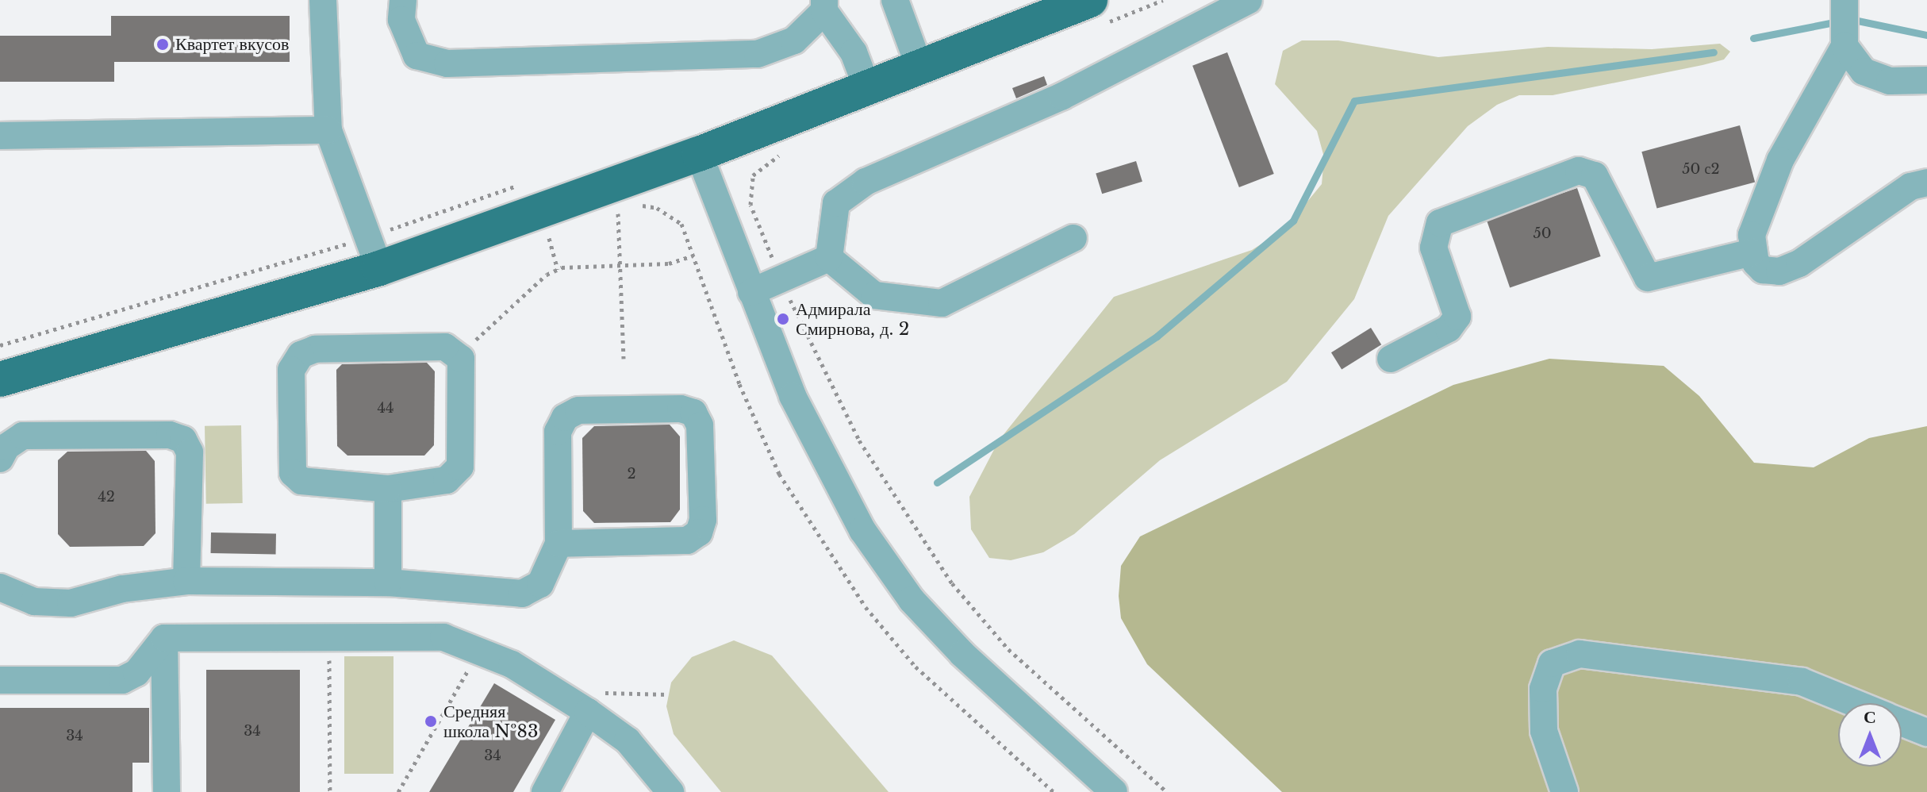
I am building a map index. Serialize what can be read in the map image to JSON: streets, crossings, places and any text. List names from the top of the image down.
{
  "places": ["Квартет вкусов", "Адмирала Смирнова, д. 2", "Средняя школа №83"],
  "house_numbers": [
    "50 с2",
    "50",
    "44",
    "2",
    "42",
    "34",
    "34",
    "34"
  ],
  "north": "top"
}
